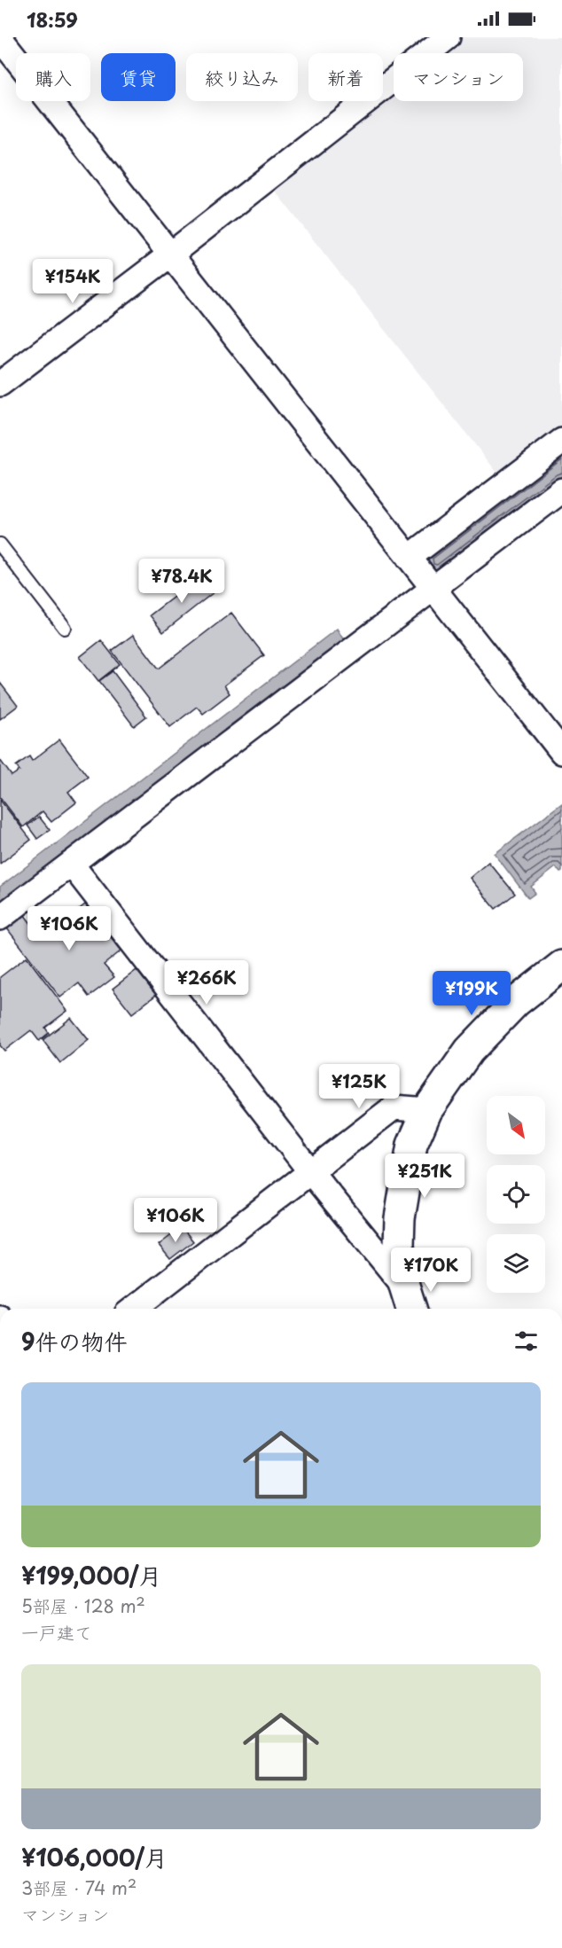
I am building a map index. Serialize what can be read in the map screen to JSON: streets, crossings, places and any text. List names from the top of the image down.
{
  "north": "bottom right",
  "page": {
    "status": "18:59",
    "chip": [
      "購入",
      "賃貸",
      "絞り込み",
      "新着",
      "マンション"
    ],
    "price": [
      "¥154K",
      "¥78.4K",
      "¥106K",
      "¥266K",
      "¥199K",
      "¥125K",
      "¥251K",
      "¥106K",
      "¥170K"
    ],
    "heading": "9件の物件",
    "list": [
      {
        "name": "¥199,000/月",
        "note": "5部屋 · 128 m² · 一戸建て"
      },
      {
        "name": "¥106,000/月",
        "note": "3部屋 · 74 m² · マンション"
      }
    ]
  }
}
